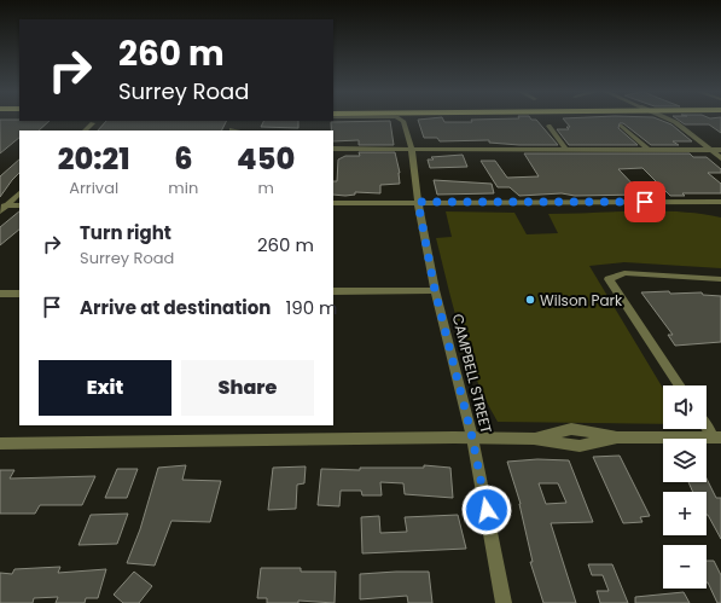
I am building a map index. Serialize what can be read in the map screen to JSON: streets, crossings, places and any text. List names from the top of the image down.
{
  "streets": {
    "street": ["CAMPBELL STREET"]
  },
  "places": ["Wilson Park"],
  "page": {
    "turn": ["260 m", "Surrey Road"],
    "eta": [
      "20:21",
      "Arrival",
      "6",
      "min",
      "450",
      "m"
    ],
    "list": [
      {
        "name": "Turn right",
        "note": "Surrey Road",
        "value": "260 m"
      },
      {
        "name": "Arrive at destination",
        "value": "190 m"
      }
    ],
    "buttons": ["Exit", "Share"],
    "map_buttons": ["+", "−"]
  }
}
